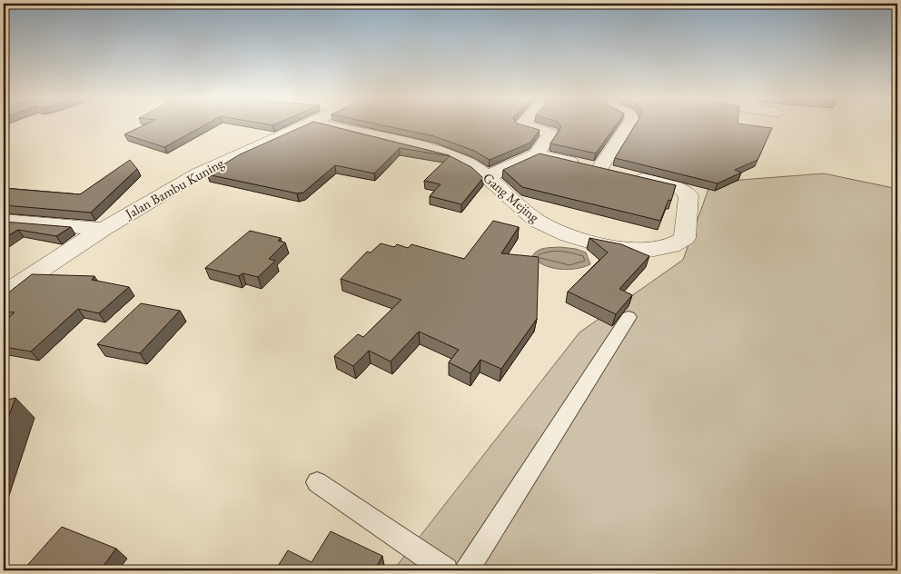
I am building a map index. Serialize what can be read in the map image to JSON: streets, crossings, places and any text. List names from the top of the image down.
{
  "streets": {
    "street": ["Jalan Bambu Kuning", "Gang Mejing"]
  }
}
